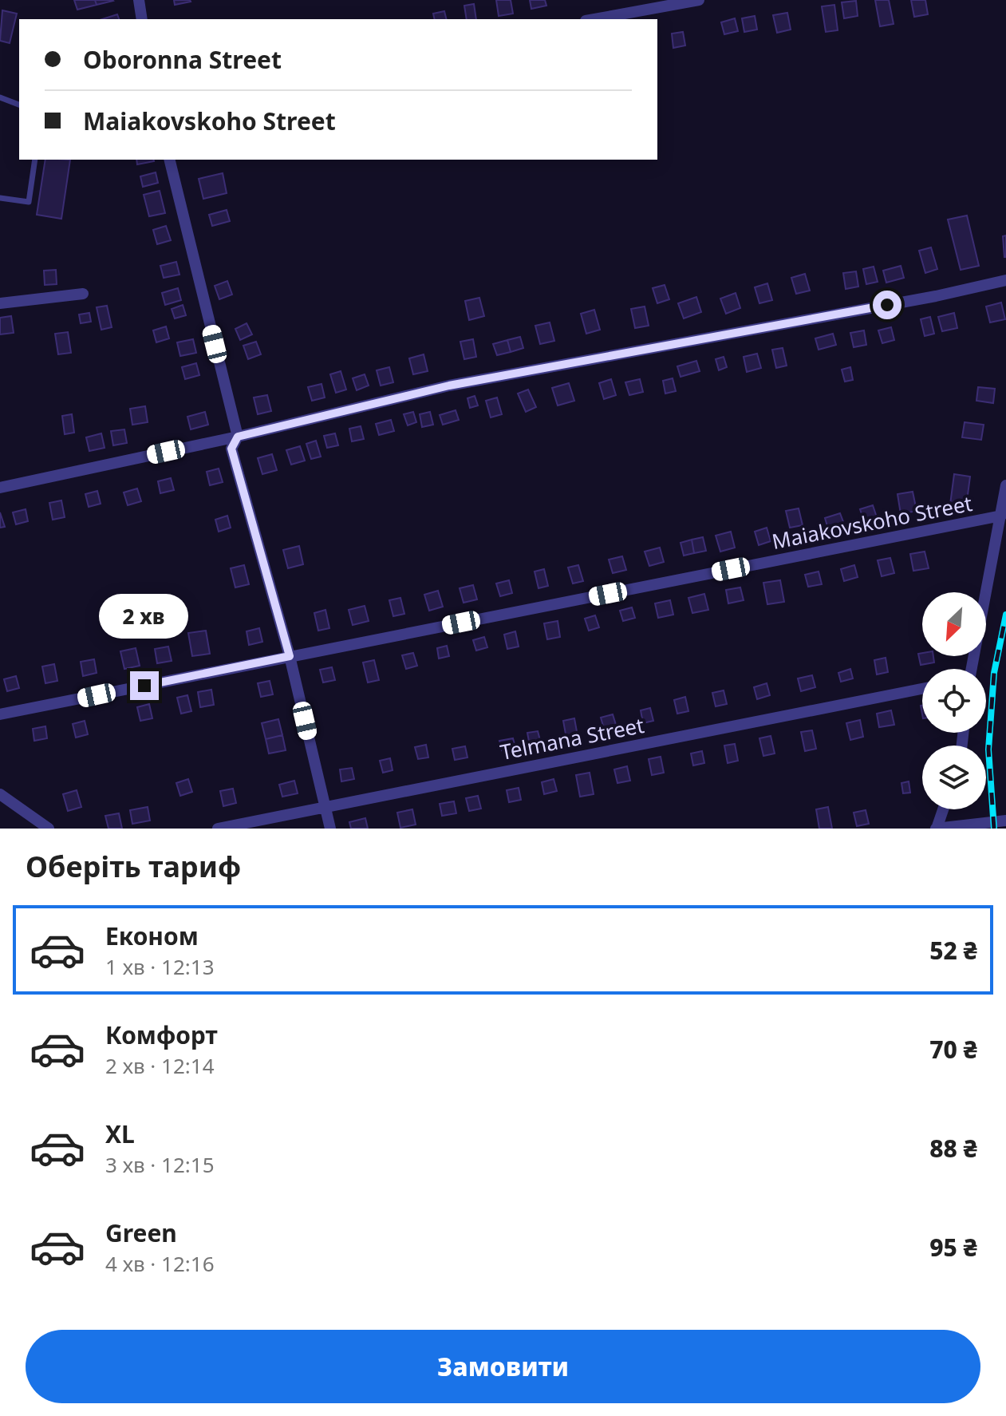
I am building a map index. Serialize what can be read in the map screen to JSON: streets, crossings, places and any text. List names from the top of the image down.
{
  "streets": {
    "street": ["Maiakovskoho Street", "Telmana Street"]
  },
  "north": "bottom left",
  "page": {
    "banner": ["Oboronna Street", "Maiakovskoho Street"],
    "bubble": "2 хв",
    "heading": "Оберіть тариф",
    "list": [
      {
        "name": "Економ",
        "note": "1 хв · 12:13",
        "value": "52 ₴"
      },
      {
        "name": "Комфорт",
        "note": "2 хв · 12:14",
        "value": "70 ₴"
      },
      {
        "name": "XL",
        "note": "3 хв · 12:15",
        "value": "88 ₴"
      },
      {
        "name": "Green",
        "note": "4 хв · 12:16",
        "value": "95 ₴"
      }
    ],
    "buttons": "Замовити"
  }
}
